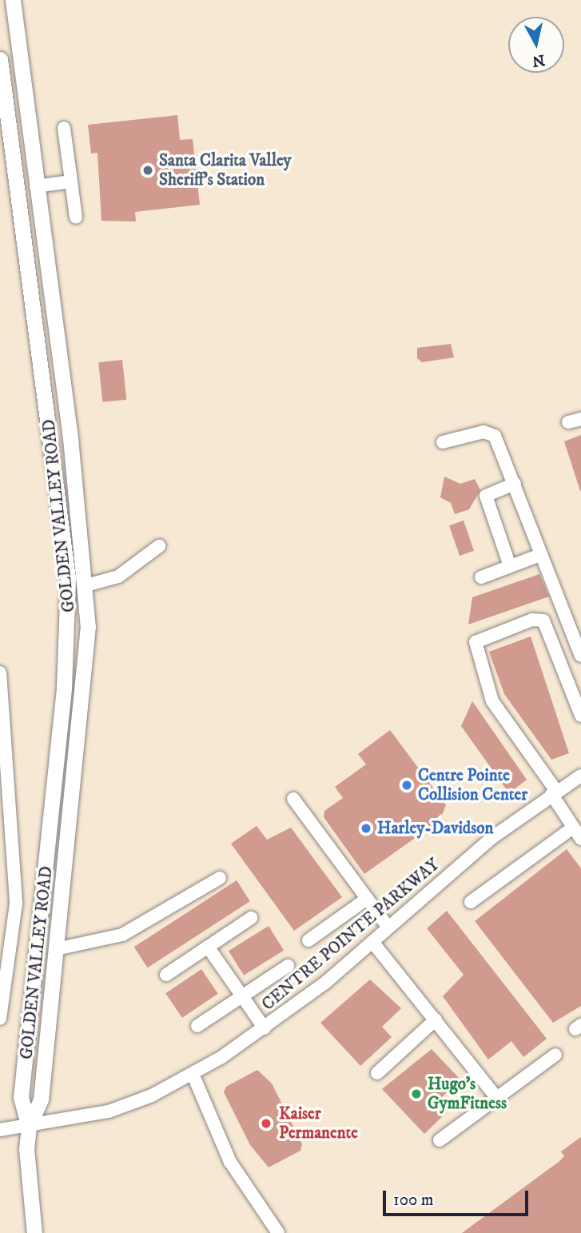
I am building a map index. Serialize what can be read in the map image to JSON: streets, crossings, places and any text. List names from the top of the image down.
{
  "streets": {
    "main road": ["GOLDEN VALLEY ROAD"],
    "street": ["CENTRE POINTE PARKWAY"]
  },
  "crossings": [
    ["GOLDEN VALLEY ROAD", "CENTRE POINTE PARKWAY"]
  ],
  "places": [
    "Santa Clarita Valley Sheriff’s Station",
    "Centre Pointe Collision Center",
    "Harley-Davidson",
    "Hugo's GymFitness",
    "Kaiser Permanente"
  ],
  "scale_bar": "100 m",
  "north": "bottom"
}
